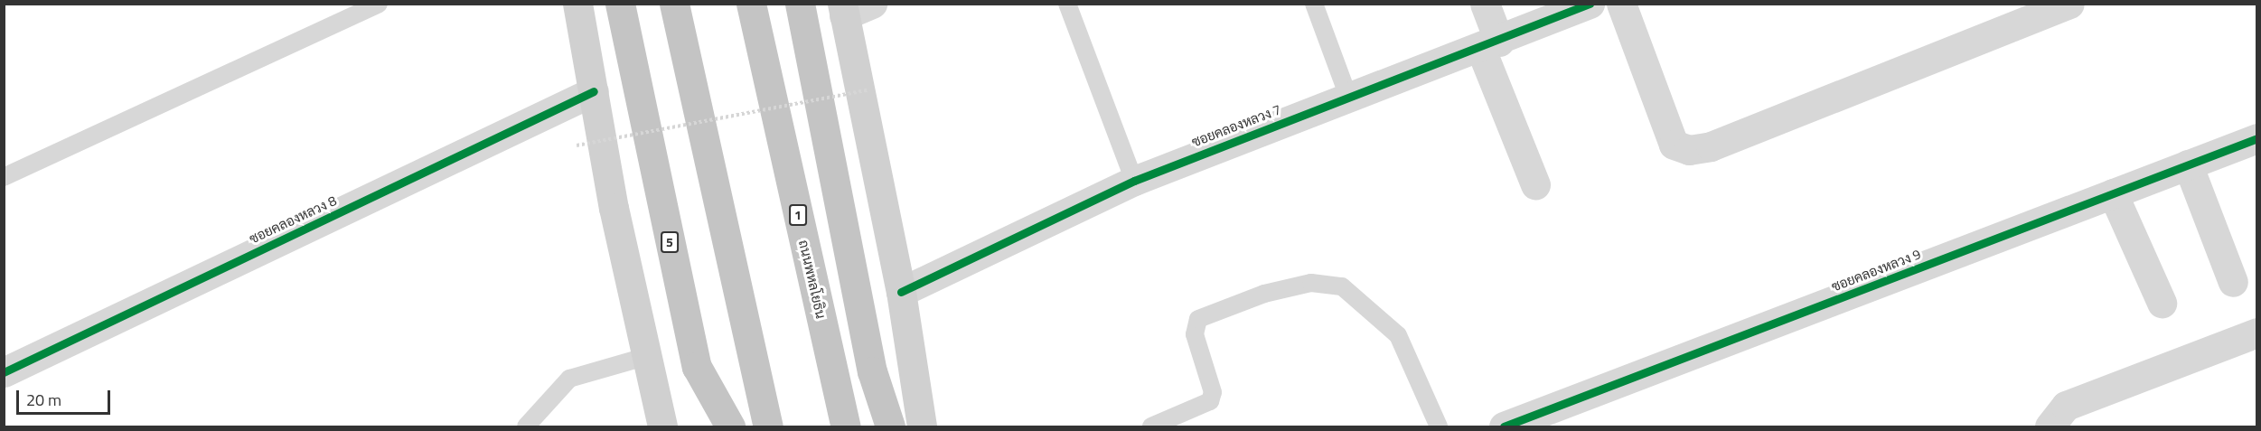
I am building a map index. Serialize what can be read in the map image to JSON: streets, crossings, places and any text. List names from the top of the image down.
{
  "streets": {
    "highway": ["1", "5", "ถนนพหลโยธิน"],
    "street": ["ซอยคลองหลวง 7", "ซอยคลองหลวง 8", "ซอยคลองหลวง 9"]
  },
  "scale_bar": "20 m"
}
